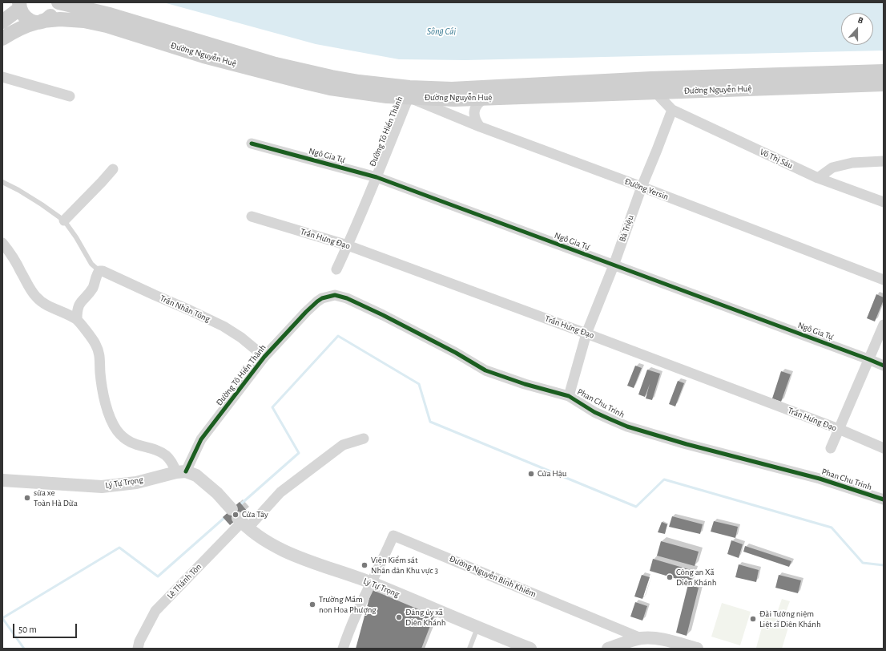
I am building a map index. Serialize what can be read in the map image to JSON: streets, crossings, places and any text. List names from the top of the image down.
{
  "streets": {
    "main road": ["Đường Nguyễn Huệ"],
    "street": [
      "Đường Tô Hiến Thành",
      "Ngô Gia Tự",
      "Võ Thị Sáu",
      "Đường Yersin",
      "Bà Triệu",
      "Trần Hưng Đạo",
      "Trần Nhân Tông",
      "Phan Chu Trinh",
      "Lý Tự Trọng",
      "Đường Nguyễn Bỉnh Khiêm",
      "Lê Thánh Tôn"
    ]
  },
  "crossings": [
    ["Đường Nguyễn Huệ", "Đường Tô Hiến Thành"],
    ["Đường Nguyễn Huệ", "Đường Yersin"],
    ["Đường Tô Hiến Thành", "Ngô Gia Tự"],
    ["Đường Tô Hiến Thành", "Đường Yersin"],
    ["Đường Tô Hiến Thành", "Trần Hưng Đạo"],
    ["Đường Tô Hiến Thành", "Trần Nhân Tông"],
    ["Đường Tô Hiến Thành", "Phan Chu Trinh"],
    ["Đường Tô Hiến Thành", "Lý Tự Trọng"],
    ["Ngô Gia Tự", "Bà Triệu"],
    ["Võ Thị Sáu", "Bà Triệu"],
    ["Đường Yersin", "Bà Triệu"],
    ["Bà Triệu", "Trần Hưng Đạo"],
    ["Bà Triệu", "Phan Chu Trinh"],
    ["Lý Tự Trọng", "Đường Nguyễn Bỉnh Khiêm"],
    ["Lý Tự Trọng", "Lê Thánh Tôn"]
  ],
  "water": ["Sông Cái"],
  "places": [
    "Cửa Hậu",
    "sửa xe Toàn Hà Dừa",
    "Cửa Tây",
    "Viện Kiểm sát Nhân dân Khu vực 3",
    "Công an Xã Diên Khánh",
    "Trường Mầm non Hoa Phượng",
    "Đảng ủy xã Diên Khánh",
    "Đài Tưởng niệm Liệt sĩ Diên Khánh"
  ],
  "scale_bar": "50 m",
  "north": "top"
}
